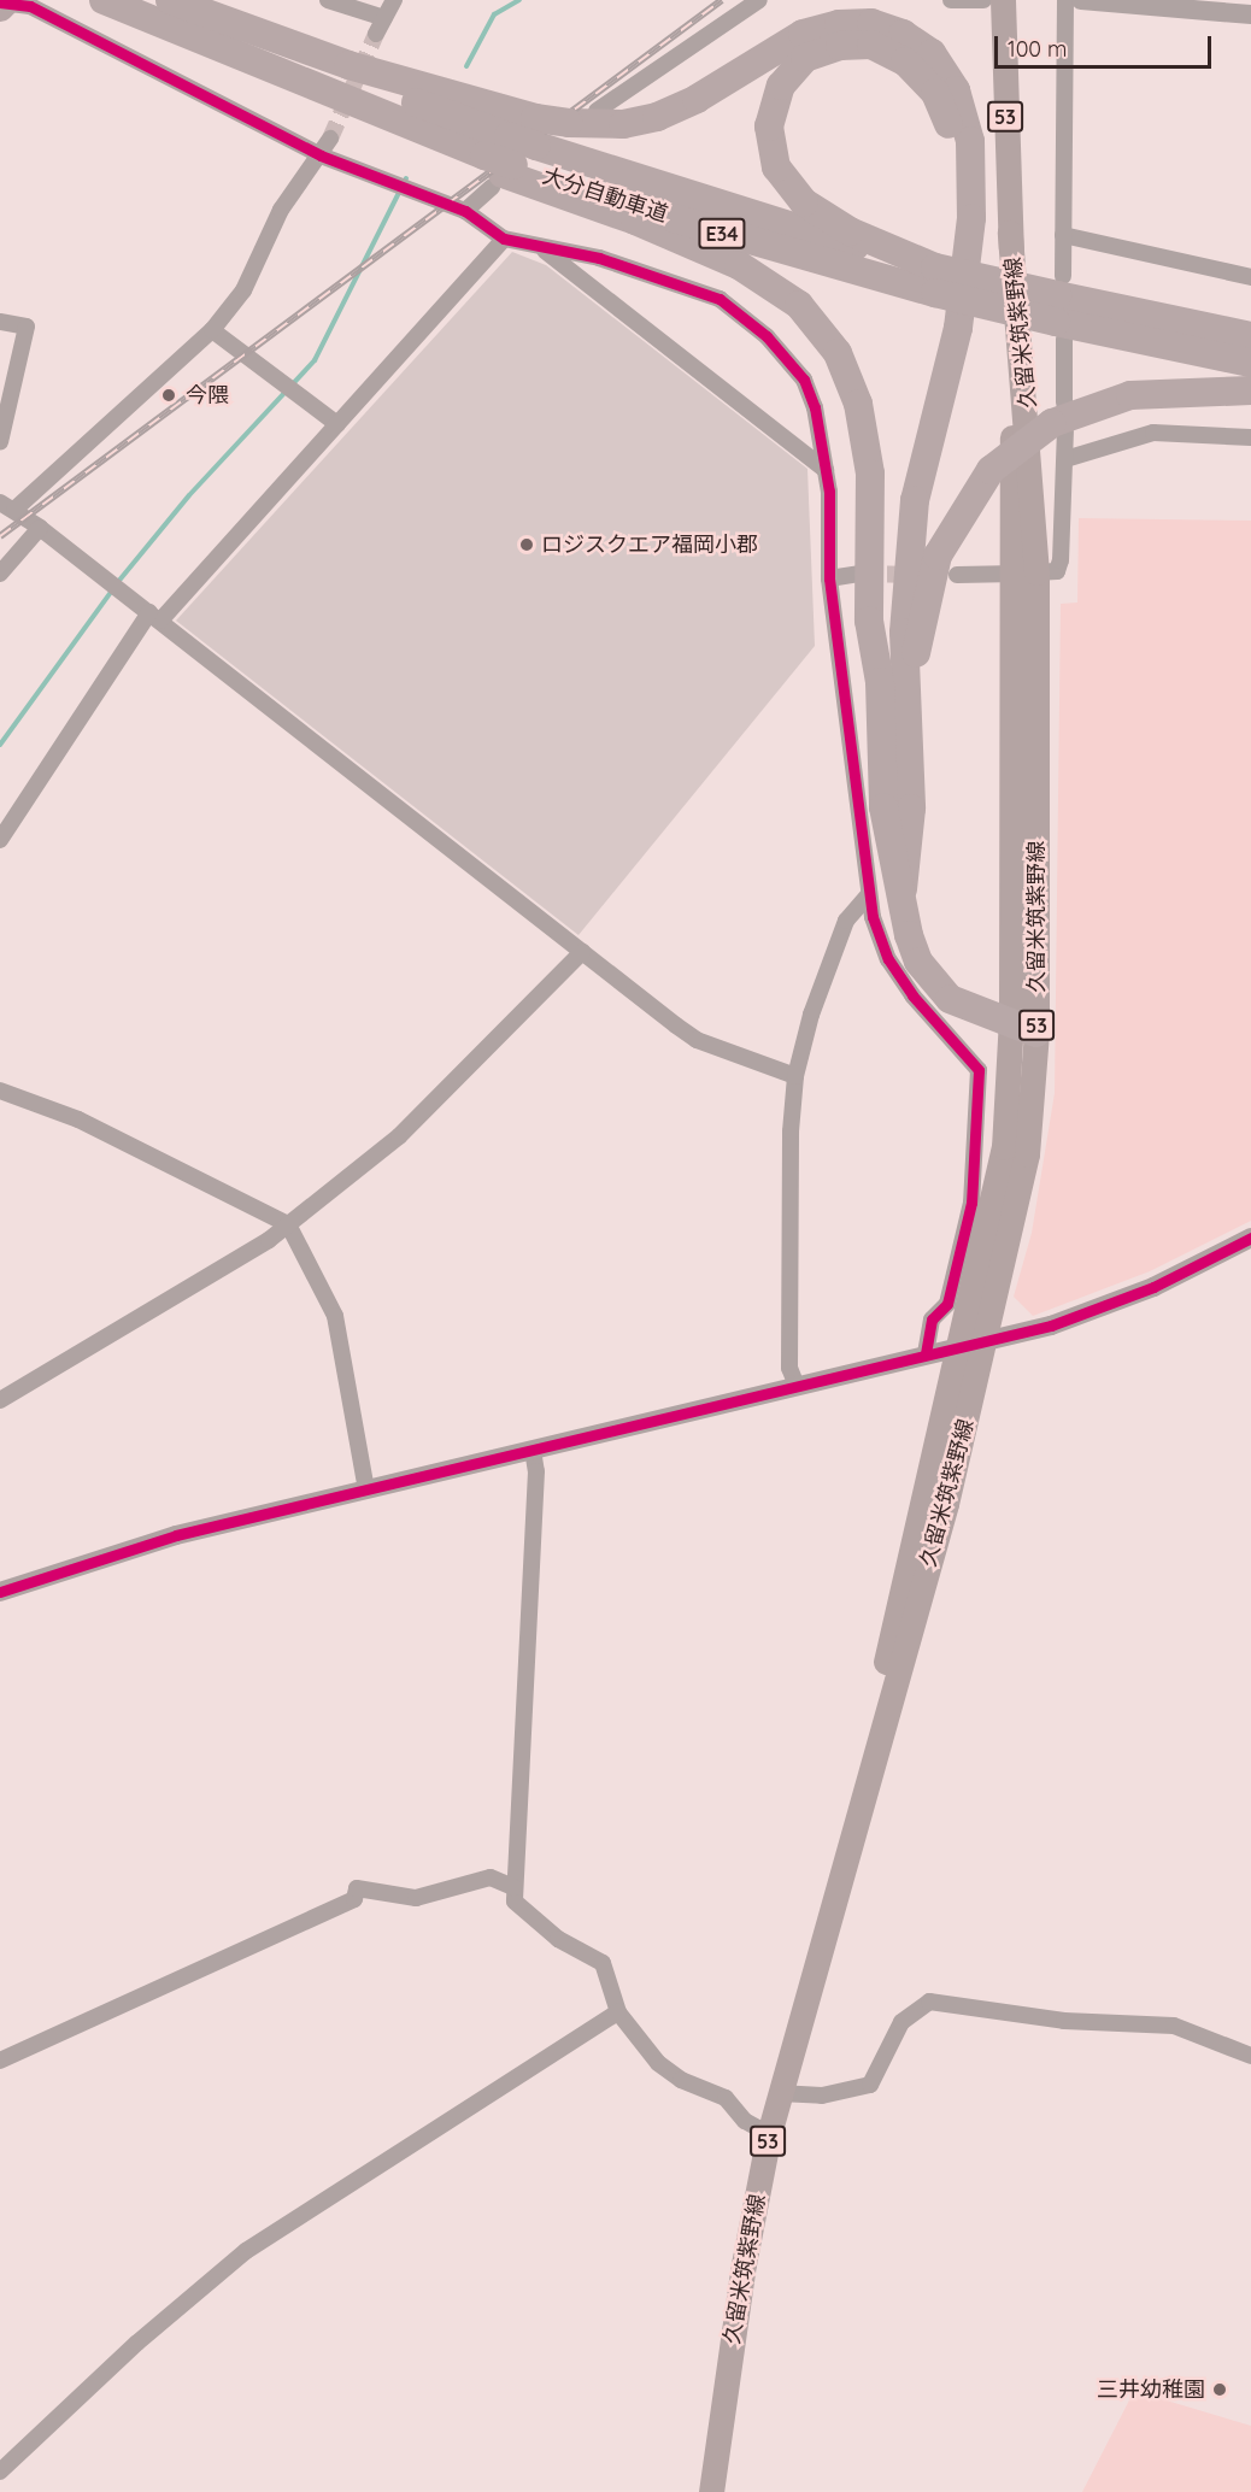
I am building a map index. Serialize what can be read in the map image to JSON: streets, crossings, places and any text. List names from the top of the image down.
{
  "streets": {
    "highway": ["大分自動車道", "E34"],
    "main road": ["53", "久留米筑紫野線"]
  },
  "places": ["今隈", "ロジスクエア福岡小郡", "三井幼稚園"],
  "scale_bar": "100 m"
}
